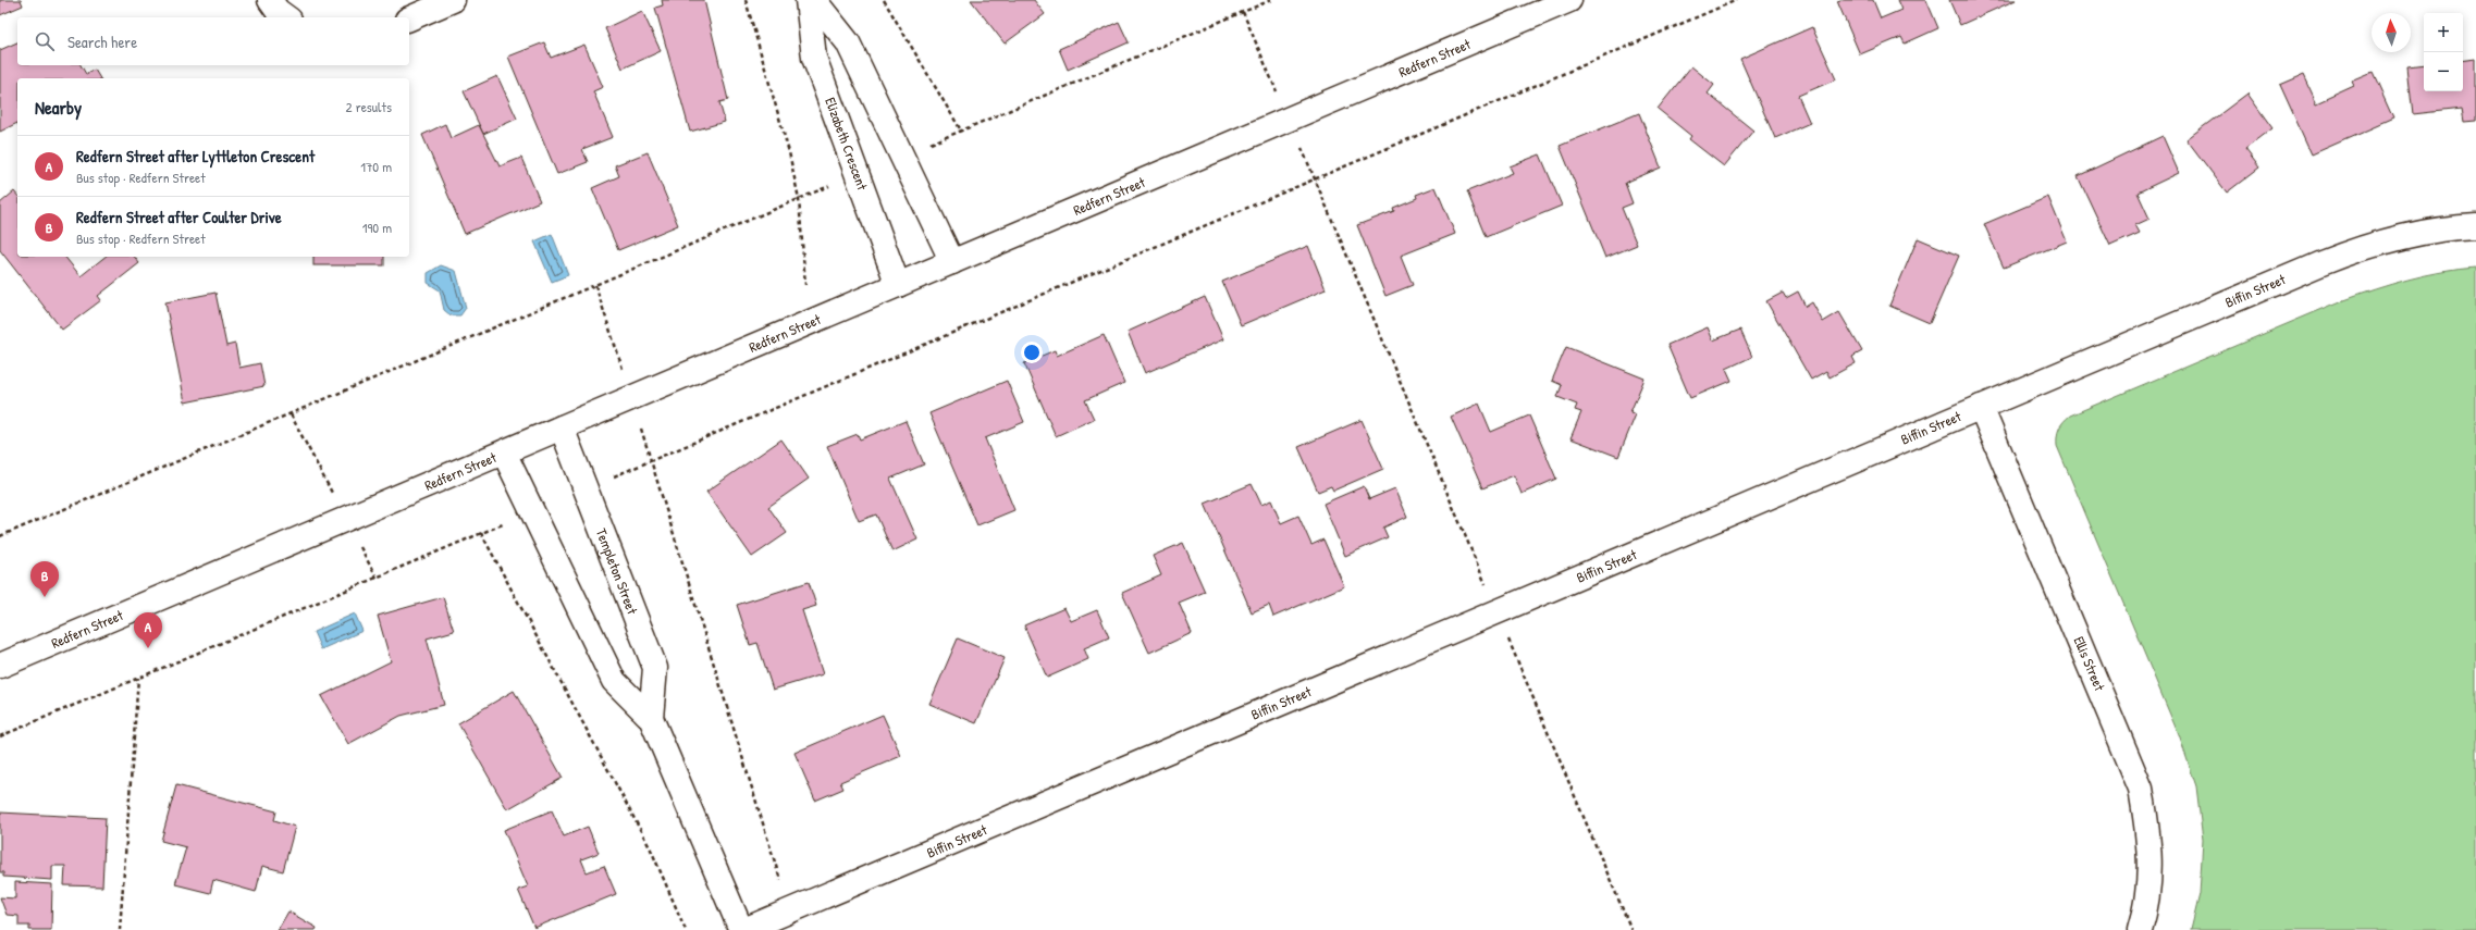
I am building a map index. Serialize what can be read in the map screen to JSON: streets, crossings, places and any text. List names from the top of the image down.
{
  "streets": {
    "street": [
      "Redfern Street",
      "Elizabeth Crescent",
      "Biffin Street",
      "Templeton Street",
      "Ellis Street"
    ]
  },
  "crossings": [
    ["Redfern Street", "Elizabeth Crescent"],
    ["Redfern Street", "Templeton Street"],
    ["Biffin Street", "Templeton Street"],
    ["Biffin Street", "Ellis Street"]
  ],
  "north": "top",
  "page": {
    "map_buttons": ["+", "−"],
    "search": "Search here",
    "heading": ["Nearby", "2 results"],
    "list": [
      {
        "mark": "A",
        "name": "Redfern Street after Lyttleton Crescent",
        "note": "Bus stop · Redfern Street",
        "value": "170 m"
      },
      {
        "mark": "B",
        "name": "Redfern Street after Coulter Drive",
        "note": "Bus stop · Redfern Street",
        "value": "190 m"
      }
    ],
    "pins": ["B", "A"]
  }
}
